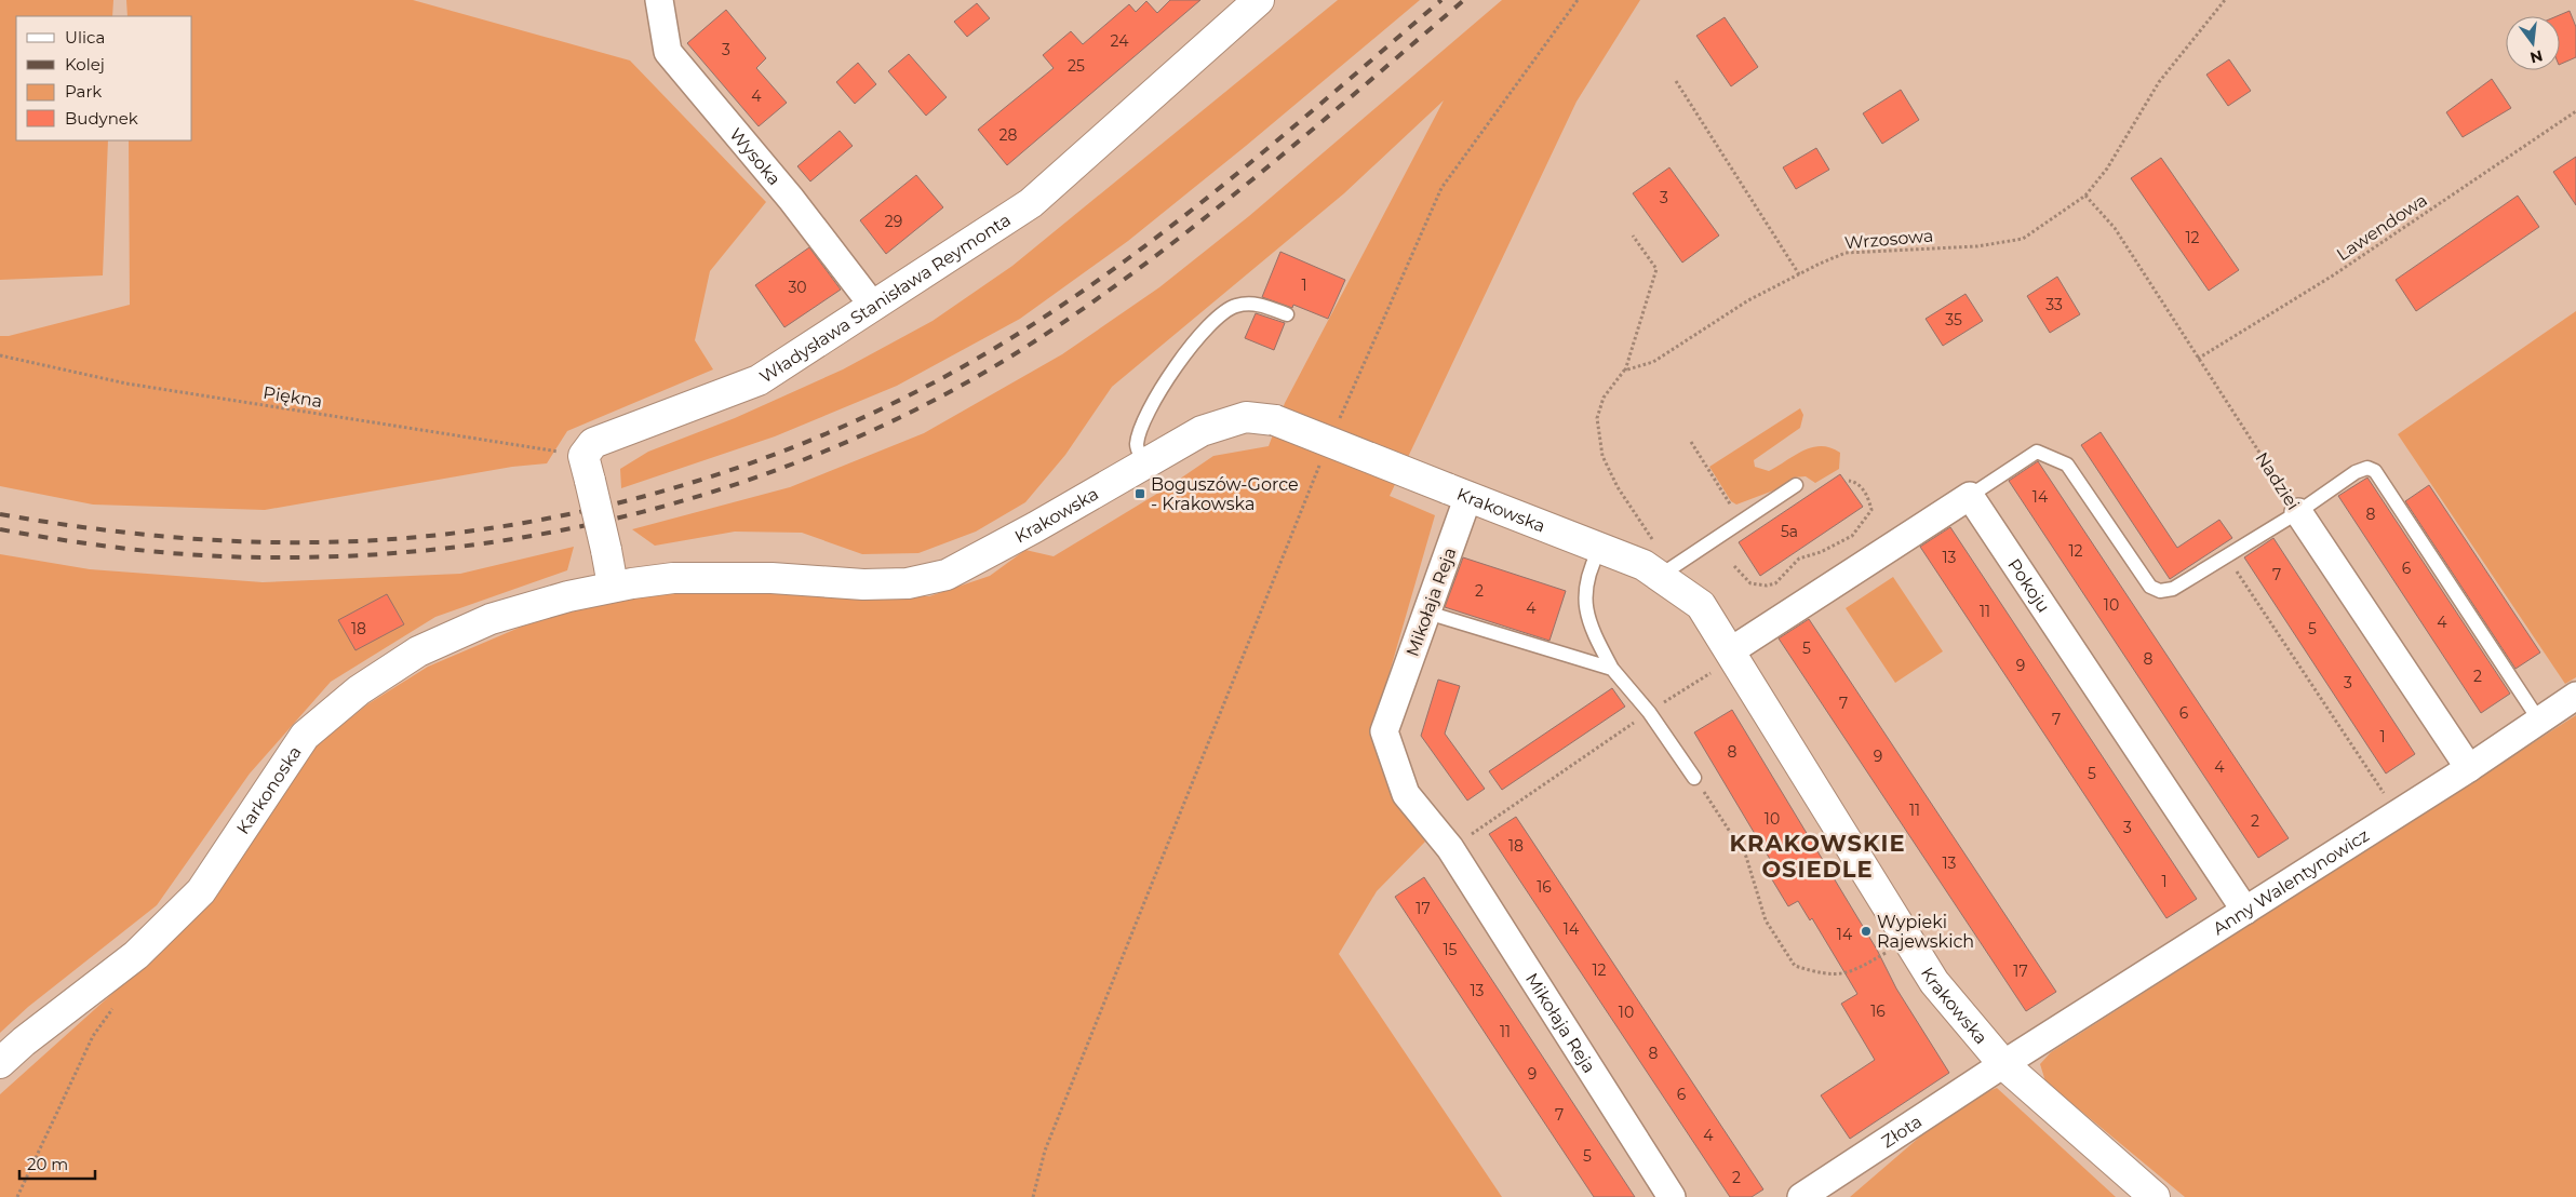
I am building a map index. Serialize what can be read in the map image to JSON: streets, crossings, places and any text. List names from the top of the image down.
{
  "streets": {
    "main road": ["Władysława Stanisława Reymonta", "Krakowska", "Karkonoska"],
    "street": [
      "Wysoka",
      "Nadziei",
      "Pokoju",
      "Mikołaja Reja",
      "Anny Walentynowicz",
      "Złota"
    ],
    "path": ["Lawendowa", "Wrzosowa", "Piękna"]
  },
  "crossings": [
    ["Wysoka", "Władysława Stanisława Reymonta"],
    ["Lawendowa", "Nadziei"],
    ["Wrzosowa", "Nadziei"],
    ["Władysława Stanisława Reymonta", "Piękna"],
    ["Nadziei", "Anny Walentynowicz"],
    ["Krakowska", "Mikołaja Reja"],
    ["Krakowska", "Karkonoska"],
    ["Krakowska", "Anny Walentynowicz"],
    ["Krakowska", "Złota"],
    ["Pokoju", "Anny Walentynowicz"],
    ["Anny Walentynowicz", "Złota"]
  ],
  "districts": ["KRAKOWSKIE OSIEDLE"],
  "places": {
    "transit": ["Boguszów-Gorce - Krakowska"],
    "other": ["Wypieki Rajewskich"]
  },
  "house_numbers": [
    "24",
    "3",
    "25",
    "4",
    "28",
    "3",
    "29",
    "12",
    "1",
    "30",
    "33",
    "35",
    "14",
    "8",
    "5a",
    "12",
    "13",
    "6",
    "7",
    "2",
    "10",
    "4",
    "11",
    "4",
    "18",
    "5",
    "5",
    "8",
    "9",
    "2",
    "3",
    "7",
    "6",
    "7",
    "1",
    "8",
    "9",
    "4",
    "5",
    "11",
    "10",
    "2",
    "3",
    "18",
    "13",
    "1",
    "16",
    "17",
    "14",
    "14",
    "15",
    "12",
    "17",
    "13",
    "16",
    "10",
    "11",
    "8",
    "9",
    "6",
    "7",
    "4",
    "5",
    "2"
  ],
  "legend": [
    "Ulica",
    "Kolej",
    "Park",
    "Budynek"
  ],
  "scale_bar": "20 m",
  "north": "bottom"
}
